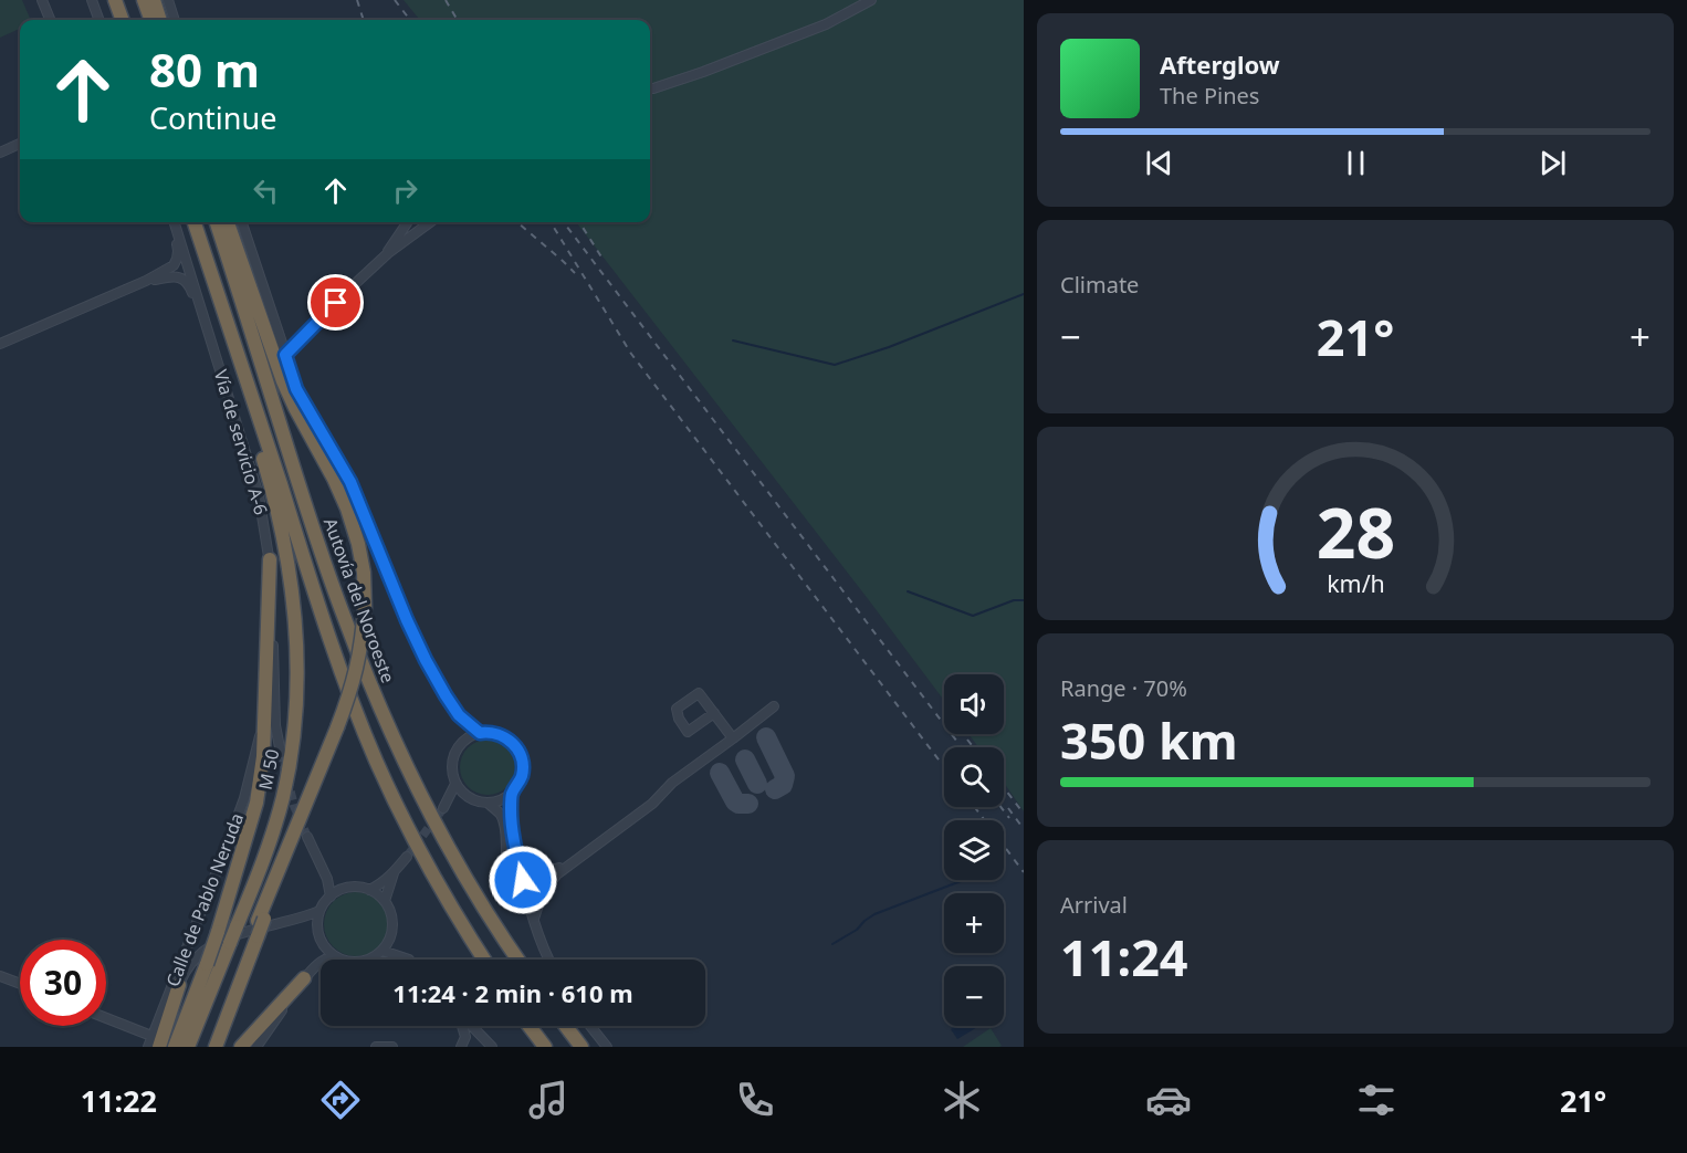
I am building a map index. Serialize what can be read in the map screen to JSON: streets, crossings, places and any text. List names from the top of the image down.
{
  "streets": {
    "highway": ["Autovía del Noroeste", "M 50"],
    "street": ["Vía de servicio A-6", "Calle de Pablo Neruda"]
  },
  "crossings": [
    ["Autovía del Noroeste", "M 50"]
  ],
  "page": {
    "turn": ["80 m", "Continue"],
    "song": ["Afterglow", "The Pines"],
    "tile": [
      "Climate",
      ["Range · 70%", "350 km"],
      ["Arrival", "11:24"]
    ],
    "heat": ["−", "21°", "+"],
    "map_buttons": ["+", "−"],
    "limit": "30",
    "trip": "11:24 · 2 min · 610 m",
    "tabs": ["11:22", "21°"],
    "gauge": ["28", "km/h"]
  }
}
